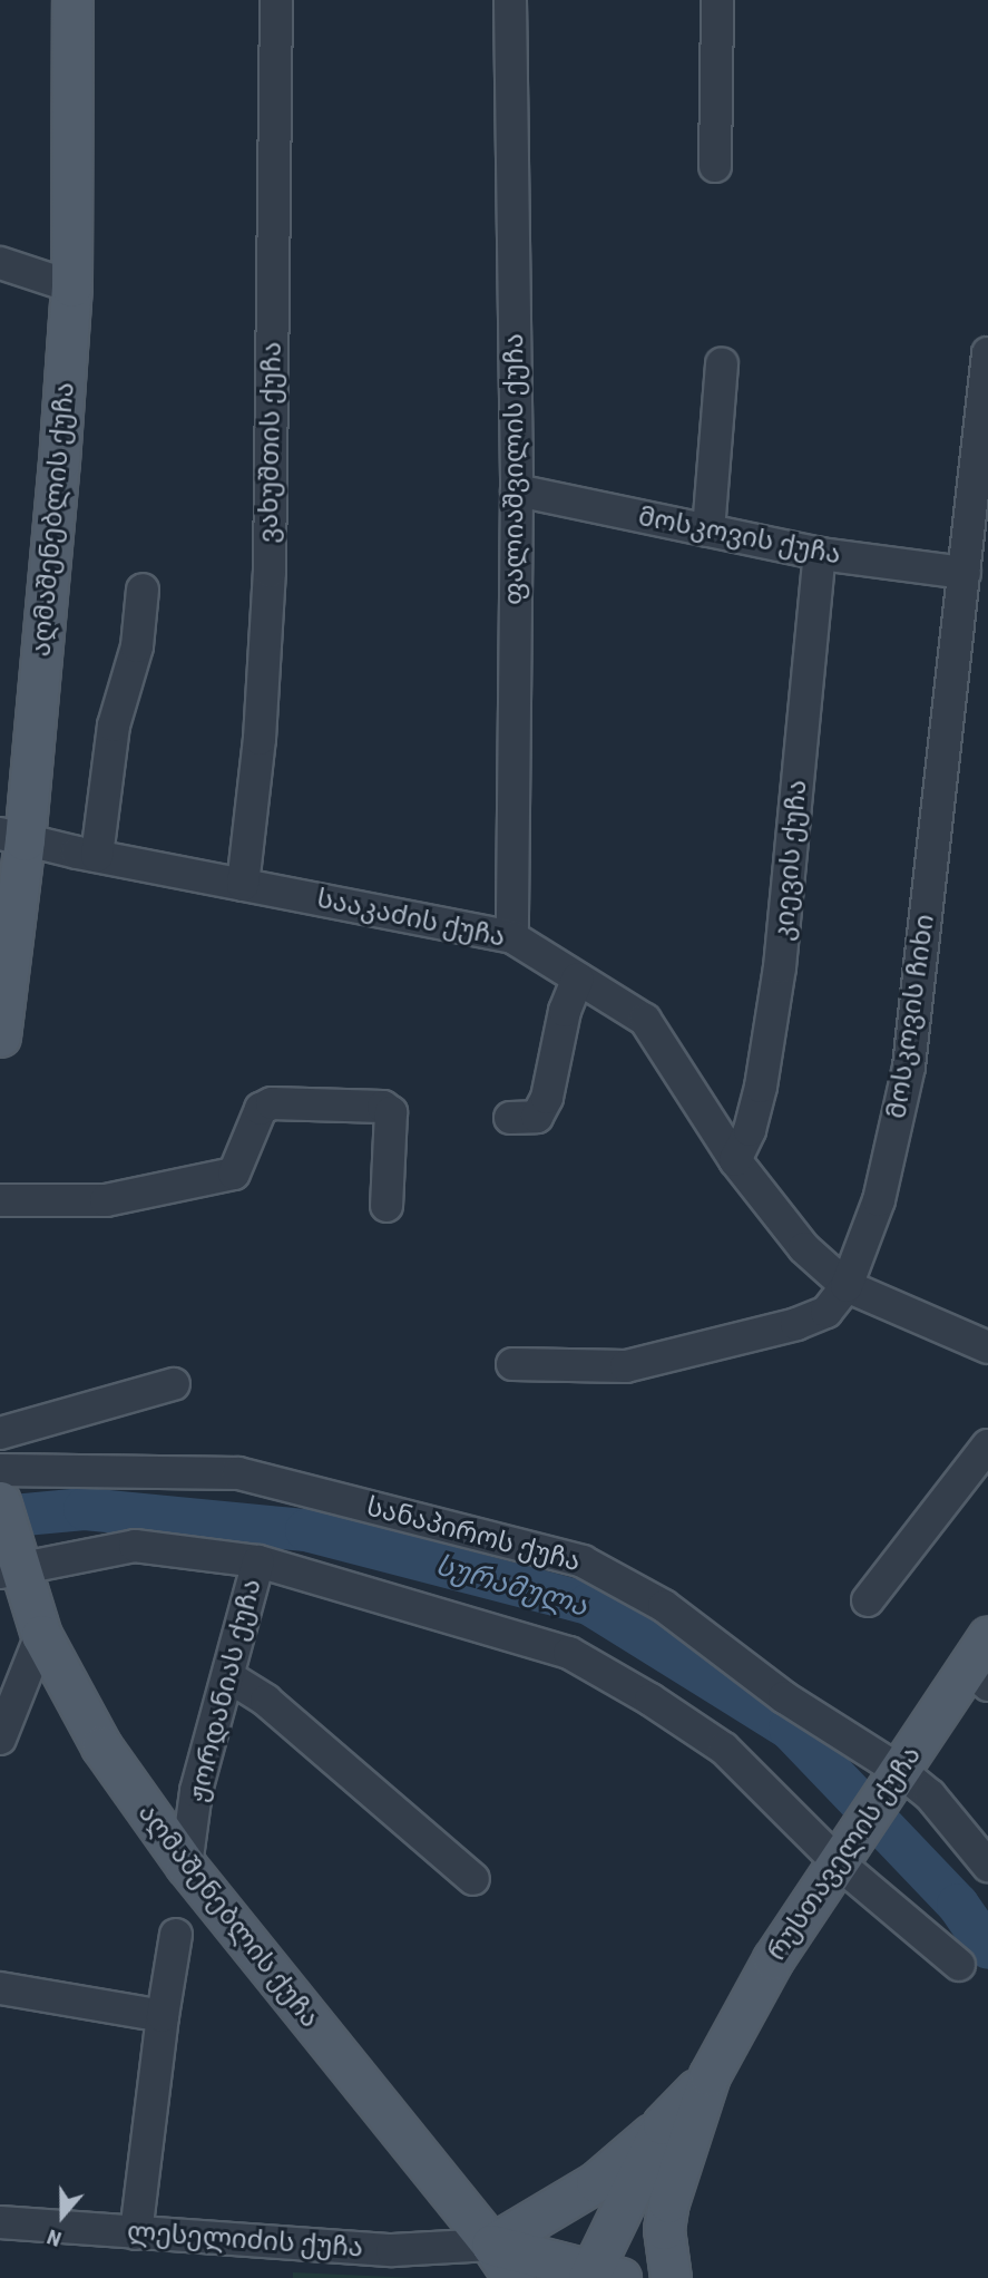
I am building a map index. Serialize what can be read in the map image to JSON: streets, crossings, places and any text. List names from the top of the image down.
{
  "streets": {
    "main road": ["აღმაშენებლის ქუჩა", "რუსთაველის ქუჩა"],
    "street": [
      "ვახუშთის ქუჩა",
      "ფალიაშვილის ქუჩა",
      "მოსკოვის ქუჩა",
      "კიევის ქუჩა",
      "სააკაძის ქუჩა",
      "მოსკოვის ჩიხი",
      "სანაპიროს ქუჩა",
      "ჟორდანიას ქუჩა",
      "ლესელიძის ქუჩა"
    ]
  },
  "crossings": [
    ["ვახუშთის ქუჩა", "სააკაძის ქუჩა"],
    ["ფალიაშვილის ქუჩა", "მოსკოვის ქუჩა"],
    ["ფალიაშვილის ქუჩა", "სააკაძის ქუჩა"],
    ["აღმაშენებლის ქუჩა", "სააკაძის ქუჩა"],
    ["აღმაშენებლის ქუჩა", "ჟორდანიას ქუჩა"],
    ["აღმაშენებლის ქუჩა", "ლესელიძის ქუჩა"],
    ["მოსკოვის ქუჩა", "კიევის ქუჩა"],
    ["მოსკოვის ქუჩა", "მოსკოვის ჩიხი"],
    ["კიევის ქუჩა", "სააკაძის ქუჩა"],
    ["სააკაძის ქუჩა", "მოსკოვის ჩიხი"],
    ["სანაპიროს ქუჩა", "რუსთაველის ქუჩა"]
  ],
  "water": ["სურამულა"],
  "north": "bottom"
}
